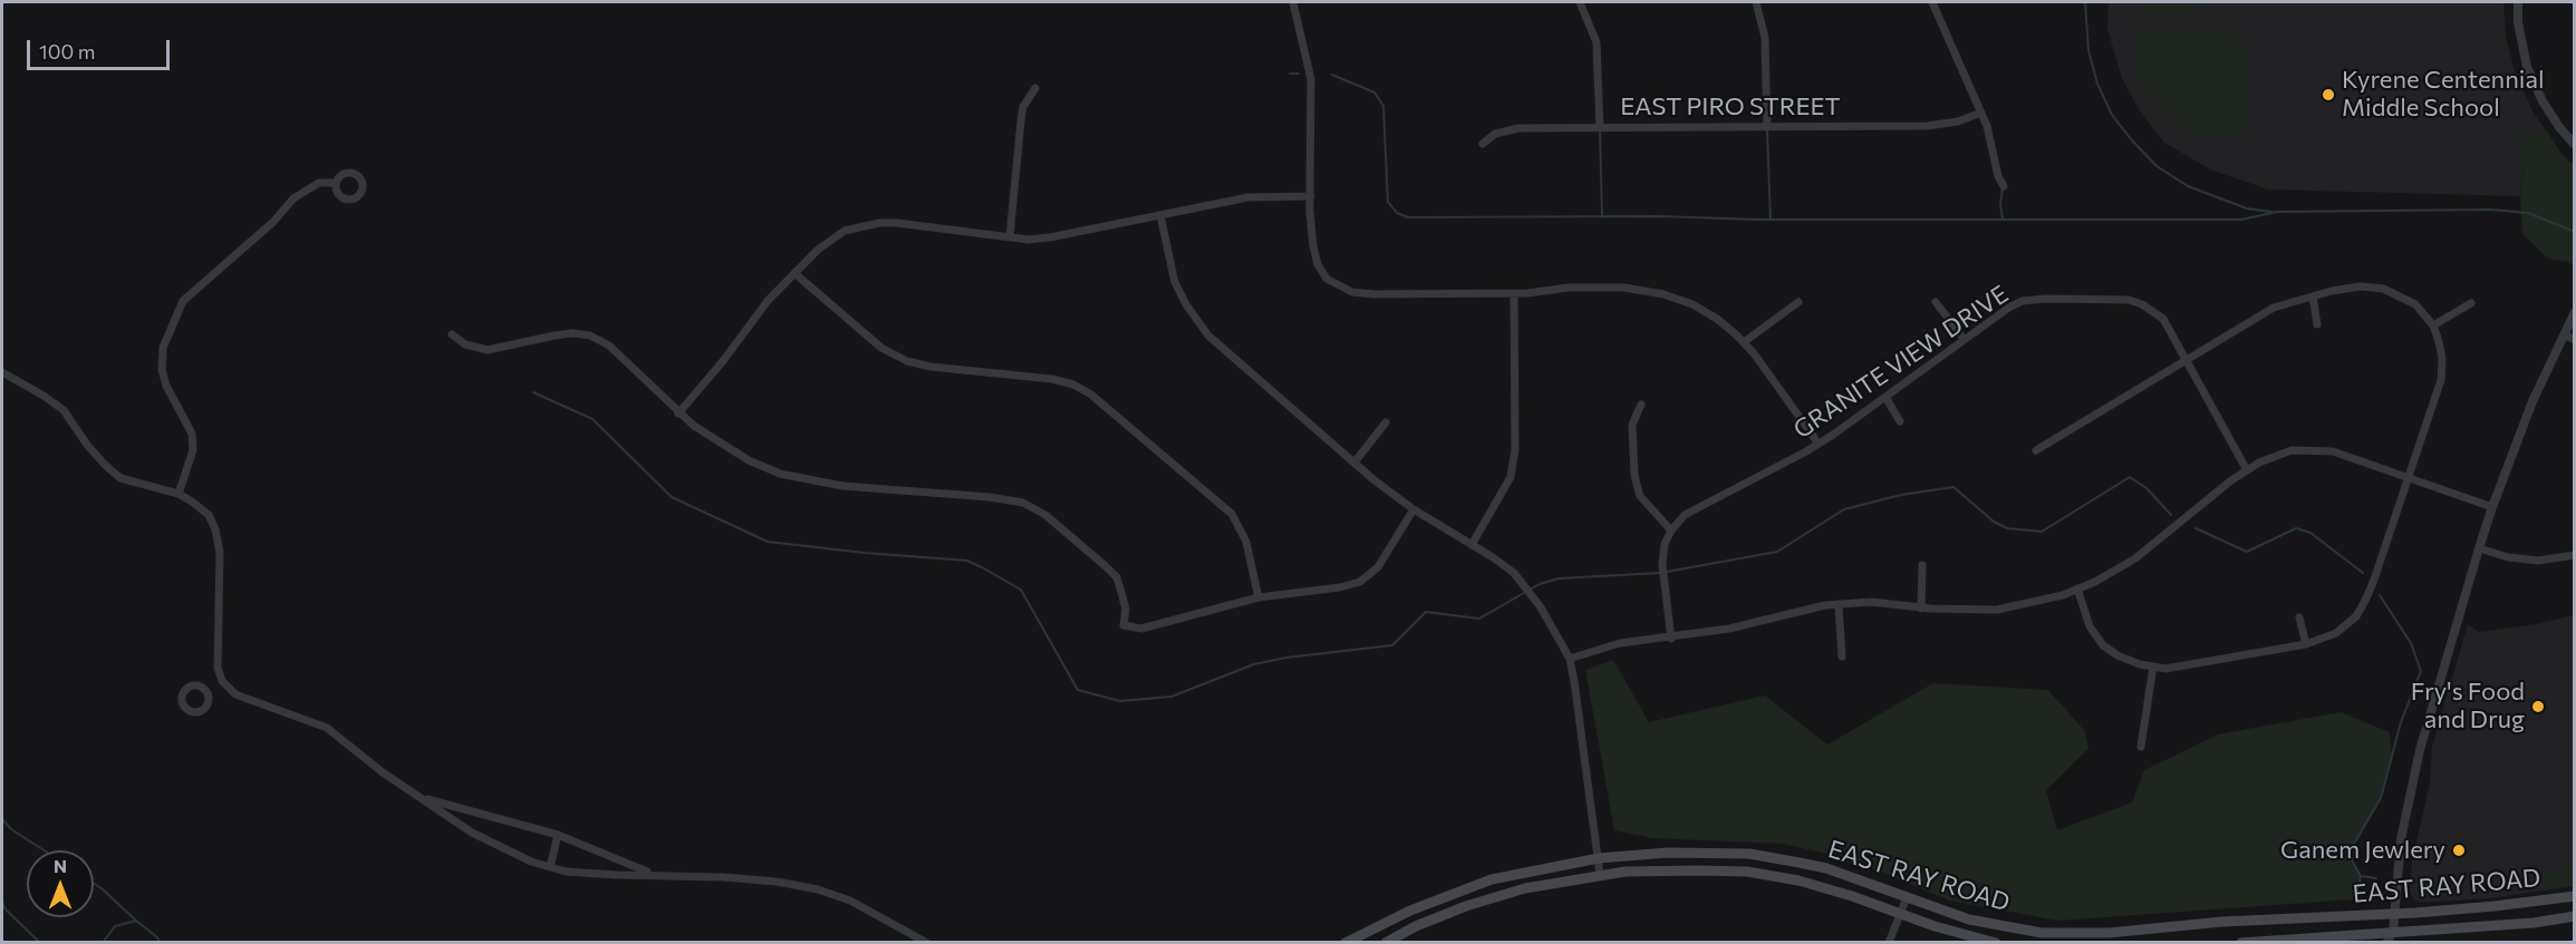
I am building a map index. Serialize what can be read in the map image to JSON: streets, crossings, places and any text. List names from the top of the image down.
{
  "streets": {
    "main road": ["EAST RAY ROAD"],
    "street": ["EAST PIRO STREET", "GRANITE VIEW DRIVE"]
  },
  "places": ["Kyrene Centennial Middle School", "Fry's Food and Drug", "Ganem Jewlery"],
  "scale_bar": "100 m",
  "north": "top"
}
